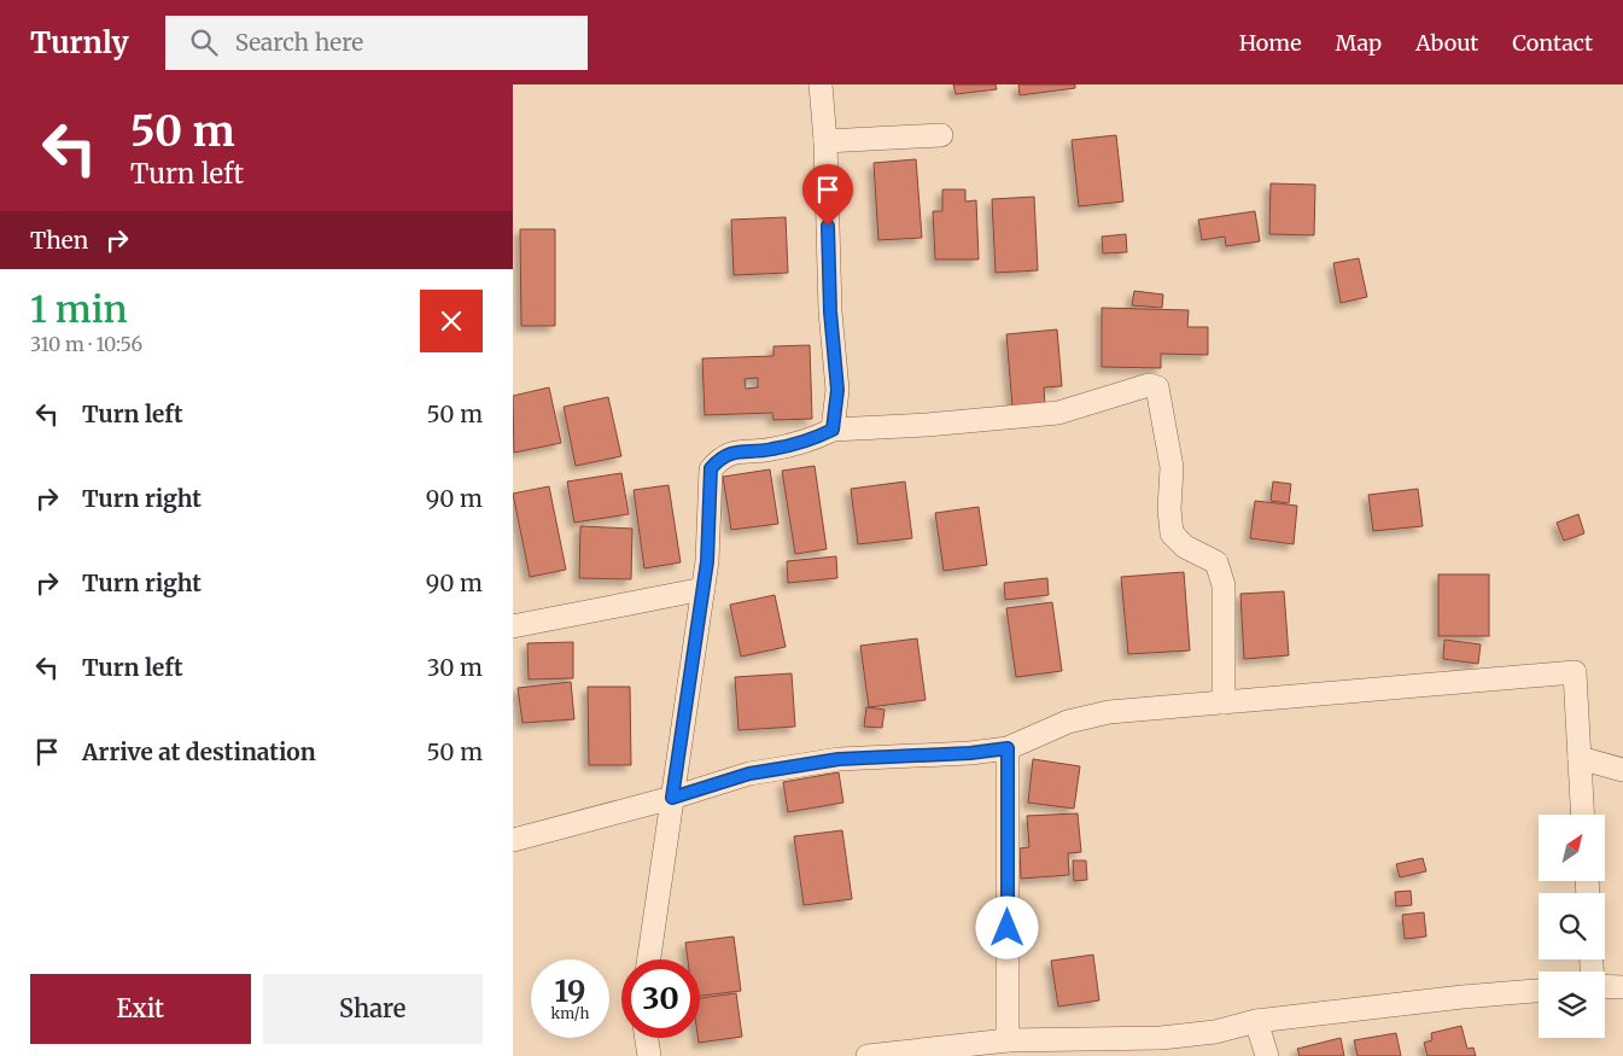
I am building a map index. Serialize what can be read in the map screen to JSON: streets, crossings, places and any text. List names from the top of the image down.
{
  "north": "top right",
  "page": {
    "header": "Turnly",
    "search": "Search here",
    "nav": [
      "Home",
      "Map",
      "About",
      "Contact"
    ],
    "turn": ["50 m", "Turn left"],
    "then": "Then",
    "heading": ["1 min", "310 m · 10:56"],
    "list": [
      {
        "name": "Turn left",
        "value": "50 m"
      },
      {
        "name": "Turn right",
        "value": "90 m"
      },
      {
        "name": "Turn right",
        "value": "90 m"
      },
      {
        "name": "Turn left",
        "value": "30 m"
      },
      {
        "name": "Arrive at destination",
        "value": "50 m"
      }
    ],
    "speed": "19 km/h",
    "limit": "30",
    "buttons": ["Exit", "Share"]
  }
}
